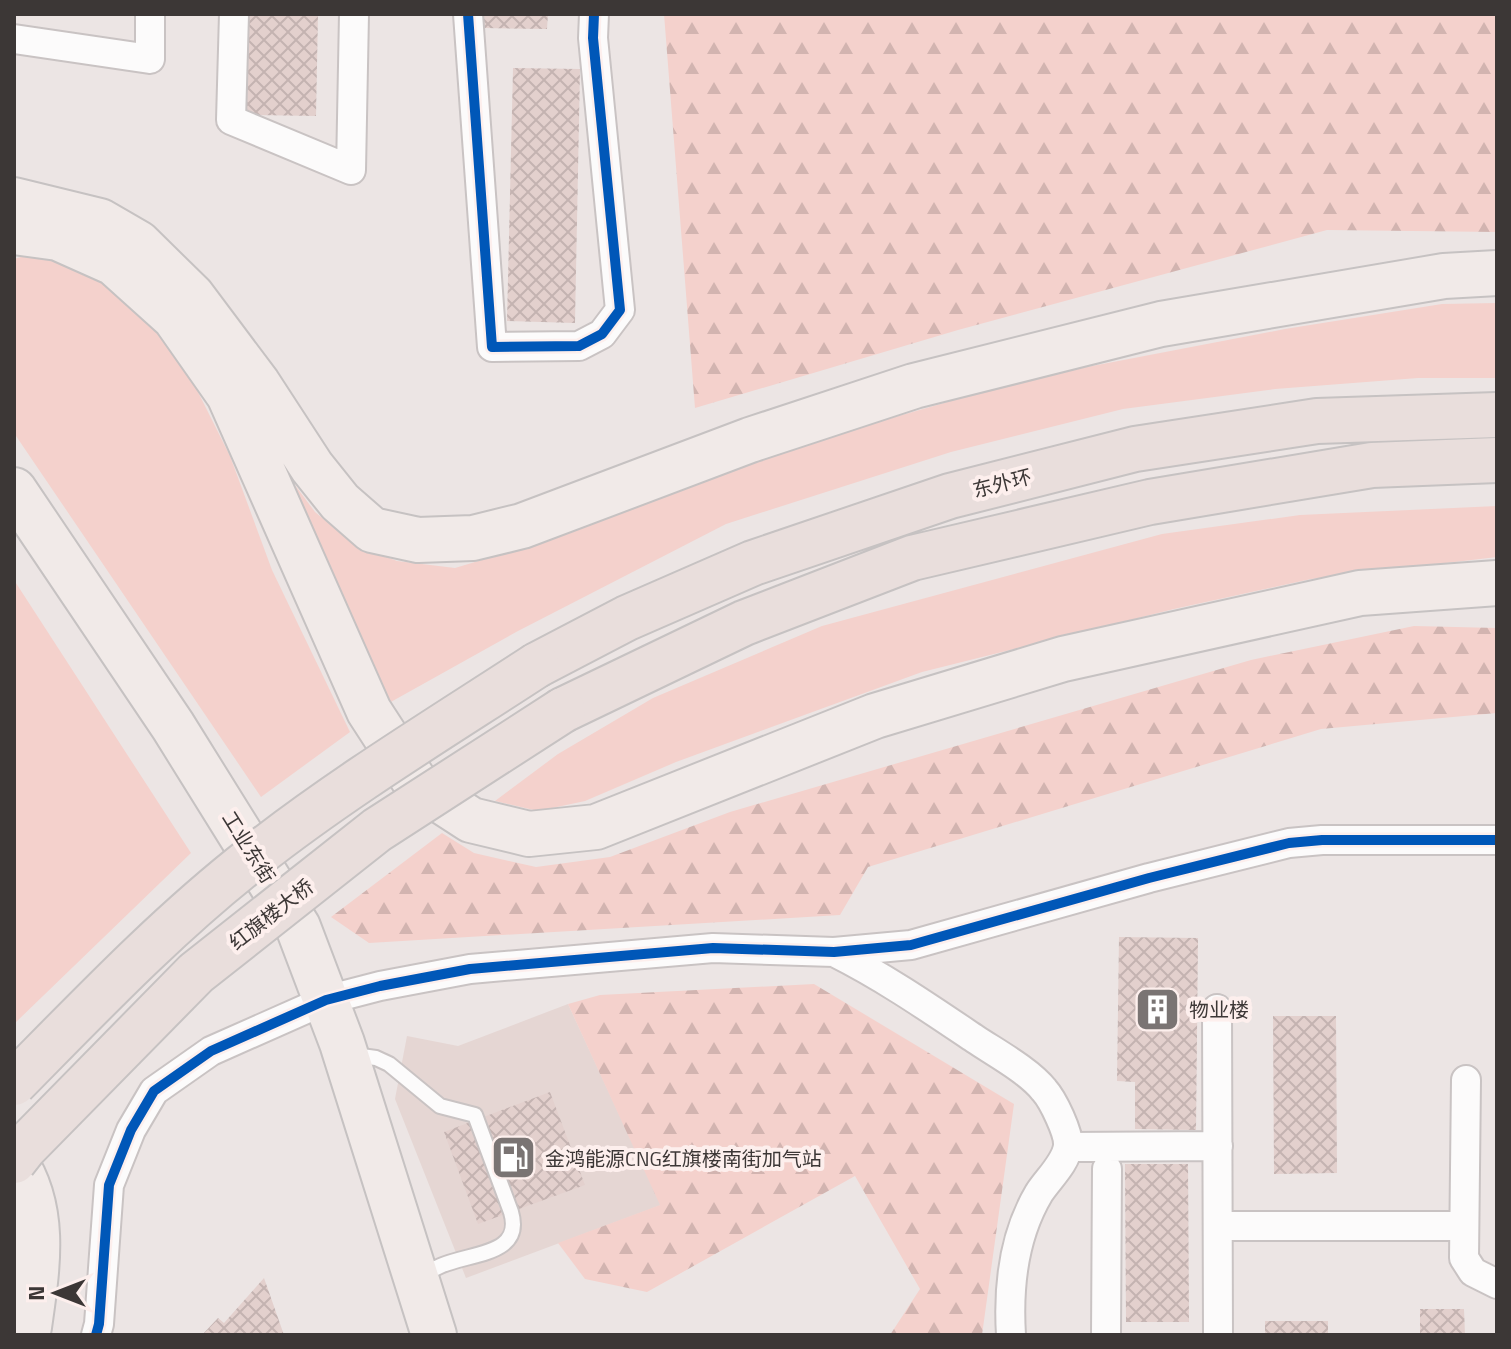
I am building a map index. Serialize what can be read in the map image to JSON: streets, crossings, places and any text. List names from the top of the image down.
{
  "streets": {
    "highway": ["东外环", "红旗楼大桥"],
    "main road": ["工业东街"]
  },
  "places": {
    "building": ["物业楼"],
    "fuel station": ["金鸿能源CNG红旗楼南街加气站"]
  },
  "north": "left"
}
